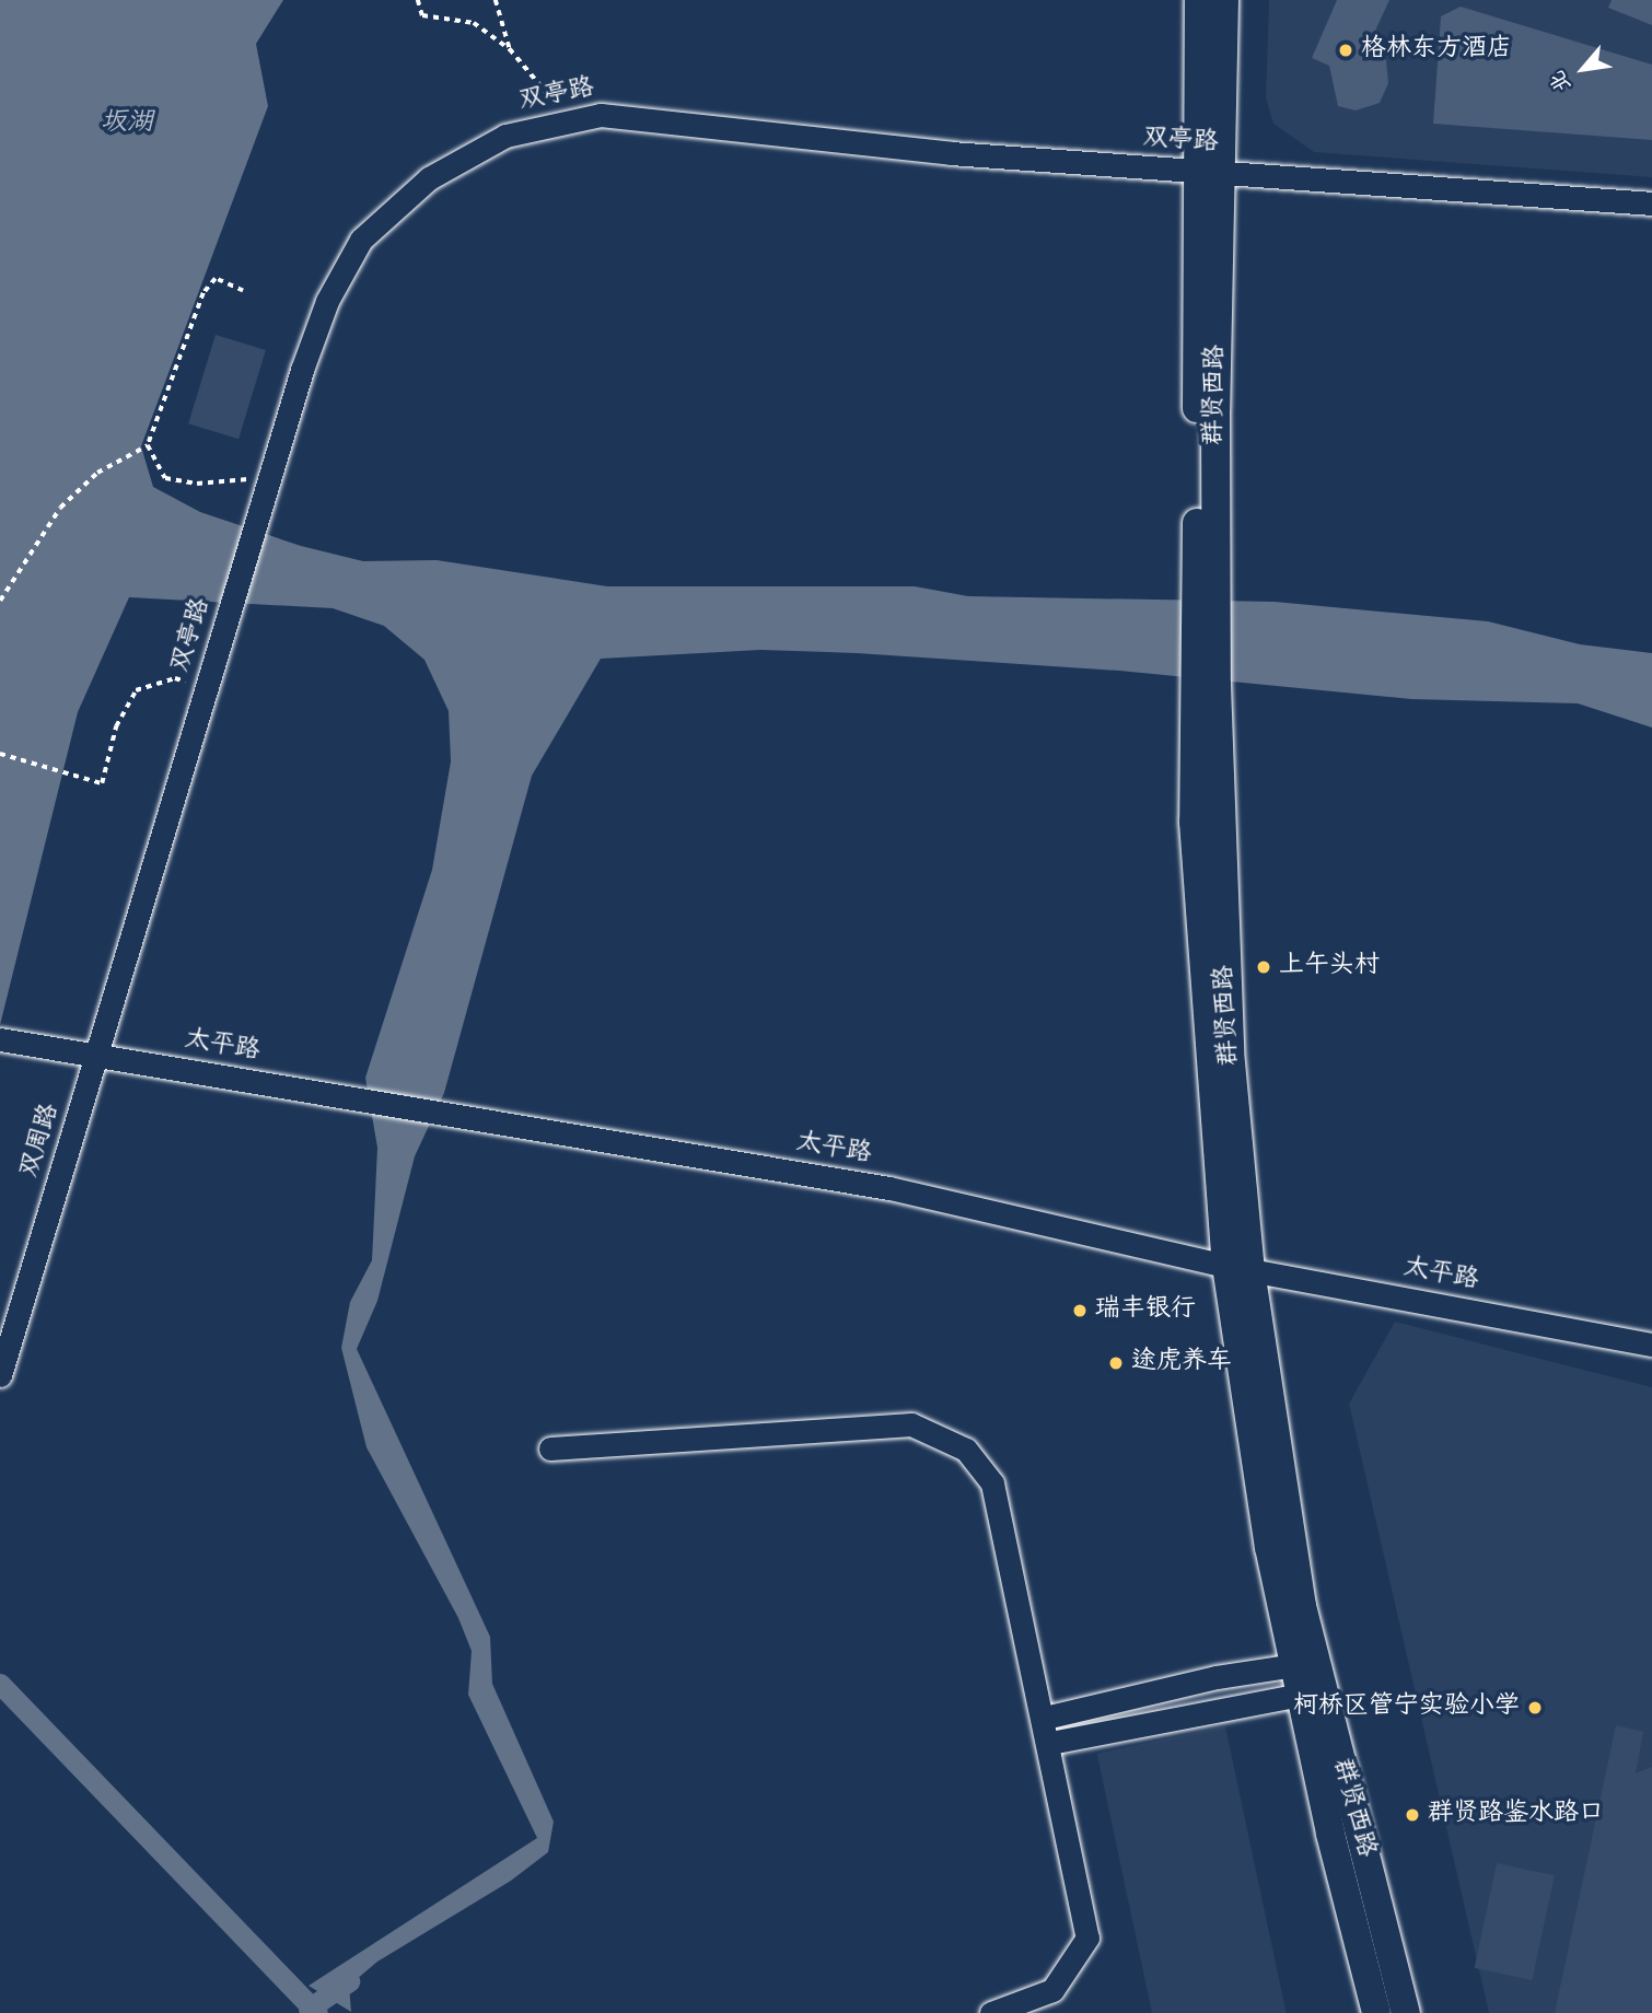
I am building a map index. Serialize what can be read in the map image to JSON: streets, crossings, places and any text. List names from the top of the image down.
{
  "streets": {
    "main road": ["群贤西路"],
    "street": ["双亭路", "太平路", "双周路"]
  },
  "crossings": [
    ["双亭路", "群贤西路"],
    ["双亭路", "太平路"],
    ["双亭路", "双周路"],
    ["群贤西路", "太平路"],
    ["太平路", "双周路"]
  ],
  "water": ["坂湖"],
  "places": [
    "格林东方酒店",
    "上午头村",
    "瑞丰银行",
    "途虎养车",
    "柯桥区管宁实验小学",
    "群贤路鉴水路口"
  ],
  "north": "bottom left"
}
